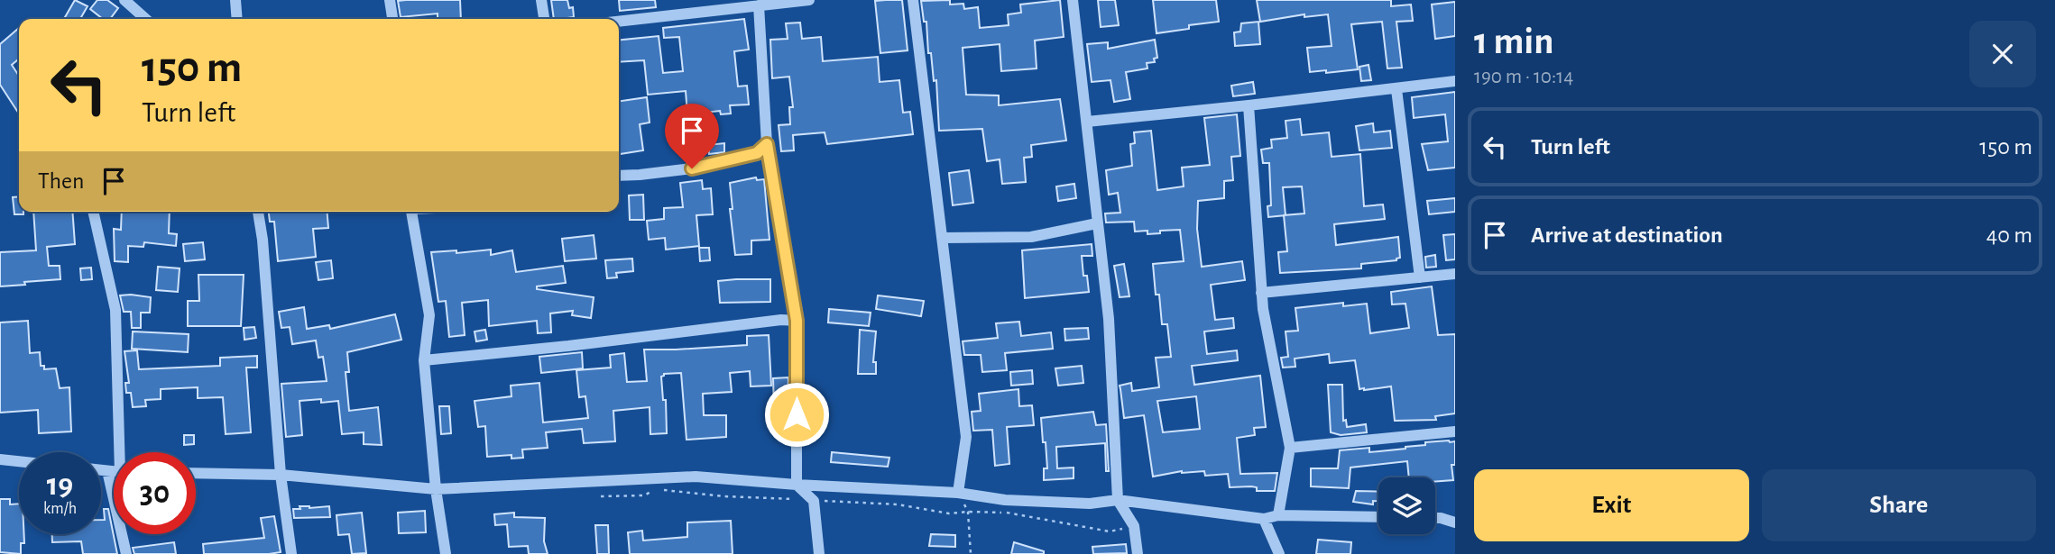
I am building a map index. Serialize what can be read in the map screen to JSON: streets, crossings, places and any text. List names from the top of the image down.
{
  "page": {
    "heading": ["1 min", "190 m · 10:14"],
    "turn": ["150 m", "Turn left"],
    "list": [
      {
        "name": "Turn left",
        "value": "150 m"
      },
      {
        "name": "Arrive at destination",
        "value": "40 m"
      }
    ],
    "then": "Then",
    "speed": "19 km/h",
    "limit": "30",
    "buttons": ["Exit", "Share"]
  }
}
